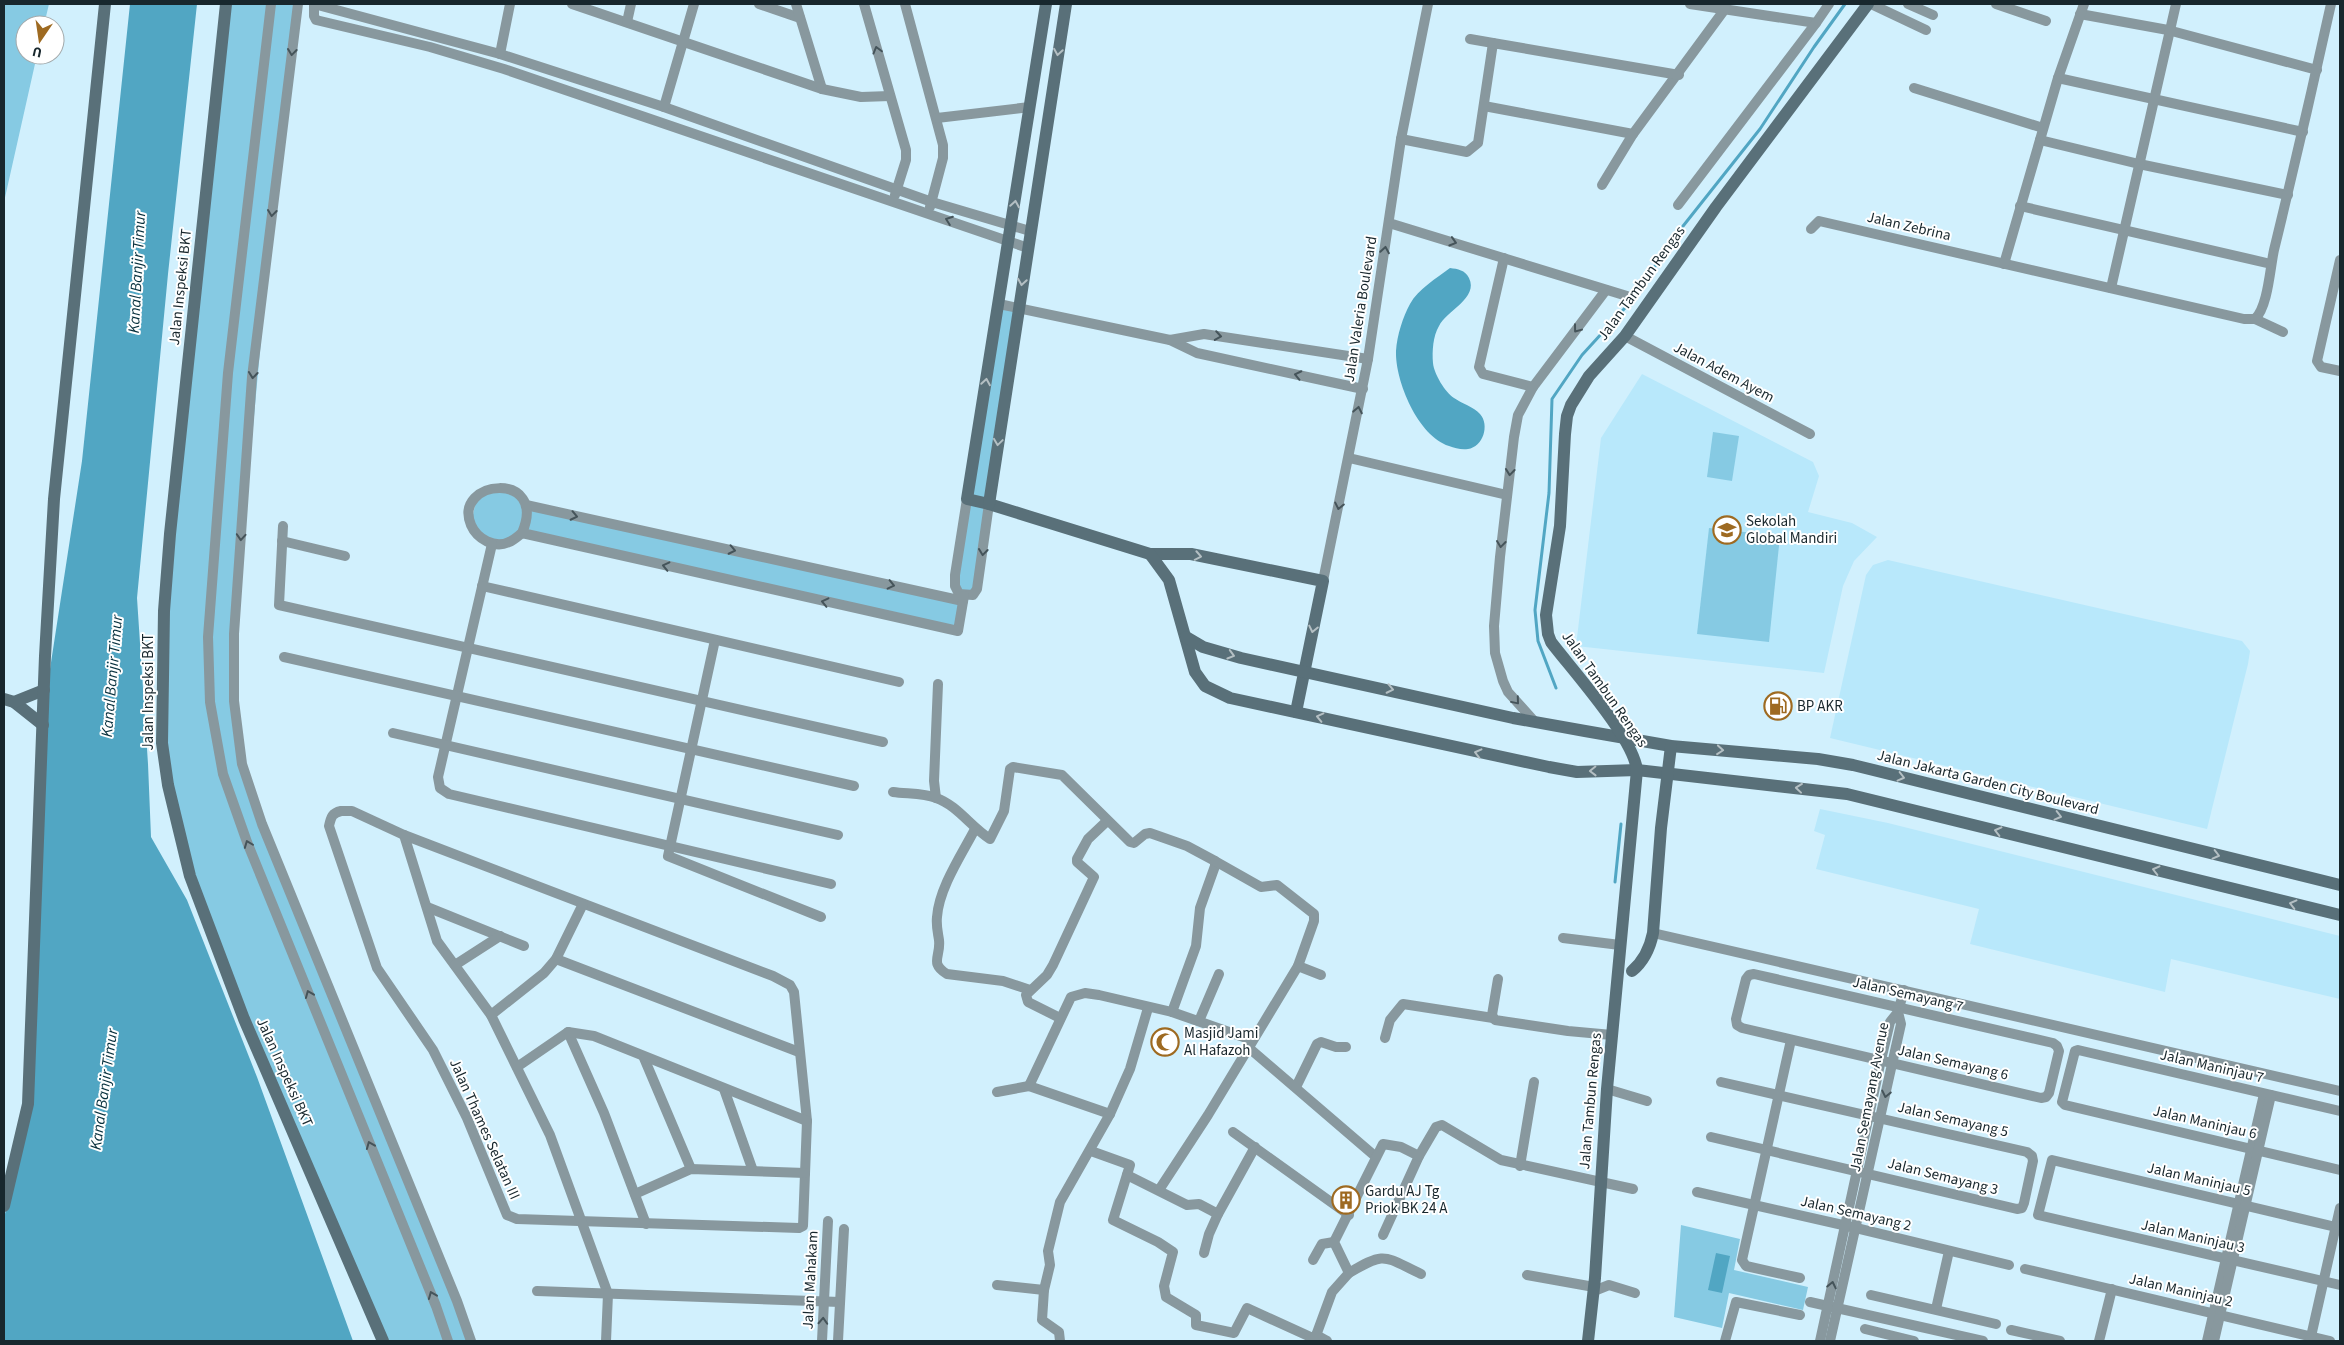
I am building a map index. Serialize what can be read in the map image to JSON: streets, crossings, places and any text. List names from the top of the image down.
{
  "streets": {
    "street": [
      "Jalan Zebrina",
      "Jalan Tambun Rengas",
      "Jalan Inspeksi BKT",
      "Jalan Valeria Boulevard",
      "Jalan Adem Ayem",
      "Jalan Jakarta Garden City Boulevard",
      "Jalan Semayang 7",
      "Jalan Semayang 6",
      "Jalan Maninjau 7",
      "Jalan Semayang Avenue",
      "Jalan Semayang 5",
      "Jalan Maninjau 6",
      "Jalan Thames Selatan III",
      "Jalan Semayang 3",
      "Jalan Maninjau 5",
      "Jalan Semayang 2",
      "Jalan Maninjau 3",
      "Jalan Mahakam",
      "Jalan Maninjau 2"
    ]
  },
  "crossings": [
    ["Jalan Tambun Rengas", "Jalan Adem Ayem"],
    ["Jalan Tambun Rengas", "Jalan Jakarta Garden City Boulevard"],
    ["Jalan Semayang 7", "Jalan Semayang 6"],
    ["Jalan Semayang 7", "Jalan Semayang Avenue"],
    ["Jalan Semayang 6", "Jalan Semayang Avenue"],
    ["Jalan Maninjau 7", "Jalan Maninjau 6"],
    ["Jalan Semayang Avenue", "Jalan Semayang 5"],
    ["Jalan Semayang Avenue", "Jalan Semayang 3"],
    ["Jalan Semayang Avenue", "Jalan Semayang 2"],
    ["Jalan Semayang 5", "Jalan Semayang 3"],
    ["Jalan Maninjau 5", "Jalan Maninjau 3"]
  ],
  "water": ["Kanal Banjir Timur"],
  "places": {
    "school or university": ["Sekolah Global Mandiri"],
    "fuel station": ["BP AKR"],
    "mosque": ["Masjid Jami Al Hafazoh"],
    "building": ["Gardu AJ Tg Priok BK 24 A"]
  },
  "north": "bottom"
}
